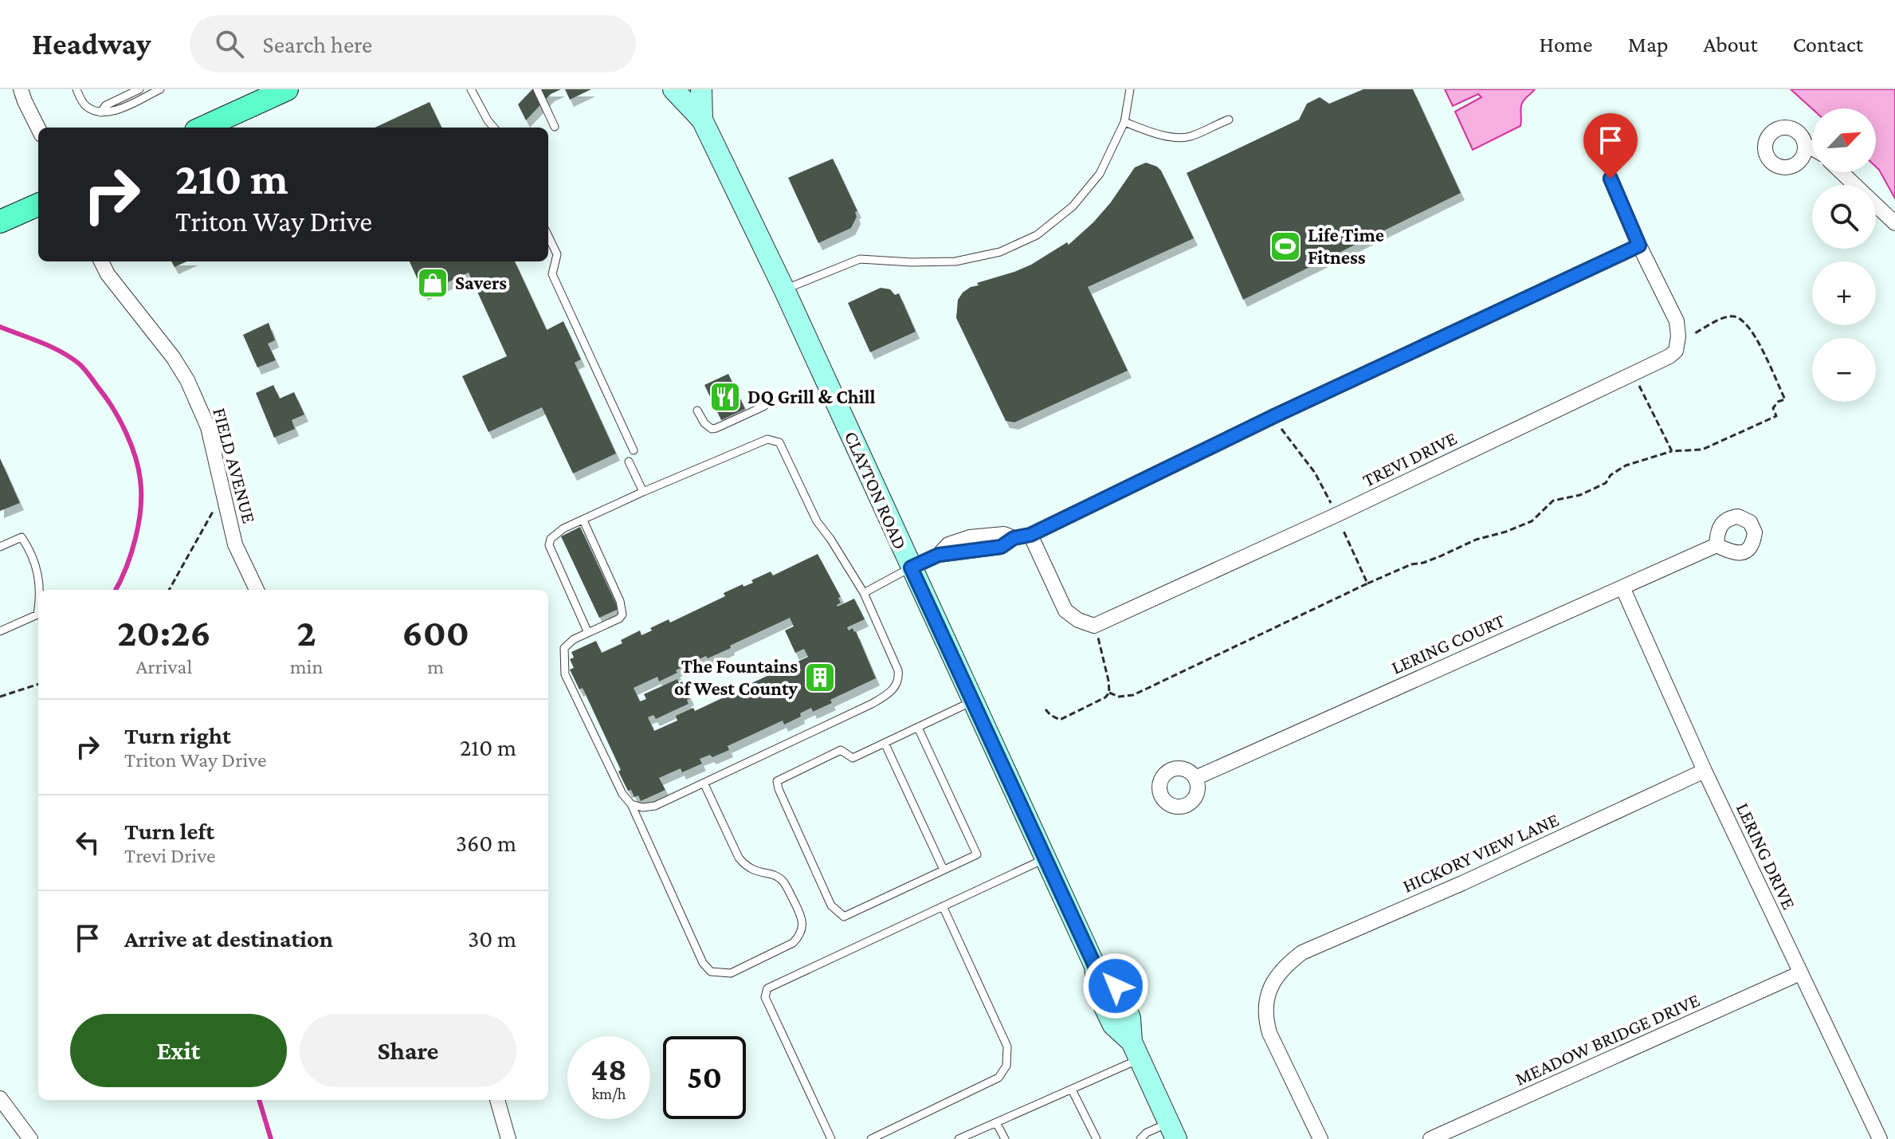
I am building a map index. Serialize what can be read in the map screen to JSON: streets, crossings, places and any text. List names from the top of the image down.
{
  "streets": {
    "main road": ["CLAYTON ROAD"],
    "street": [
      "TREVI DRIVE",
      "FIELD AVENUE",
      "LERING COURT",
      "HICKORY VIEW LANE",
      "LERING DRIVE",
      "MEADOW BRIDGE DRIVE"
    ]
  },
  "crossings": [
    ["LERING COURT", "LERING DRIVE"],
    ["HICKORY VIEW LANE", "LERING DRIVE"],
    ["LERING DRIVE", "MEADOW BRIDGE DRIVE"]
  ],
  "places": {
    "sports": ["Life Time Fitness"],
    "shop": ["Savers"],
    "restaurant": ["DQ Grill & Chill"],
    "building": ["The Fountains of West County"]
  },
  "north": "top right",
  "page": {
    "header": "Headway",
    "search": "Search here",
    "nav": [
      "Home",
      "Map",
      "About",
      "Contact"
    ],
    "map_buttons": ["+", "−"],
    "turn": ["210 m", "Triton Way Drive"],
    "eta": [
      "20:26",
      "Arrival",
      "2",
      "min",
      "600",
      "m"
    ],
    "list": [
      {
        "name": "Turn right",
        "note": "Triton Way Drive",
        "value": "210 m"
      },
      {
        "name": "Turn left",
        "note": "Trevi Drive",
        "value": "360 m"
      },
      {
        "name": "Arrive at destination",
        "value": "30 m"
      }
    ],
    "buttons": ["Exit", "Share"],
    "speed": "48 km/h",
    "limit": "50"
  }
}
